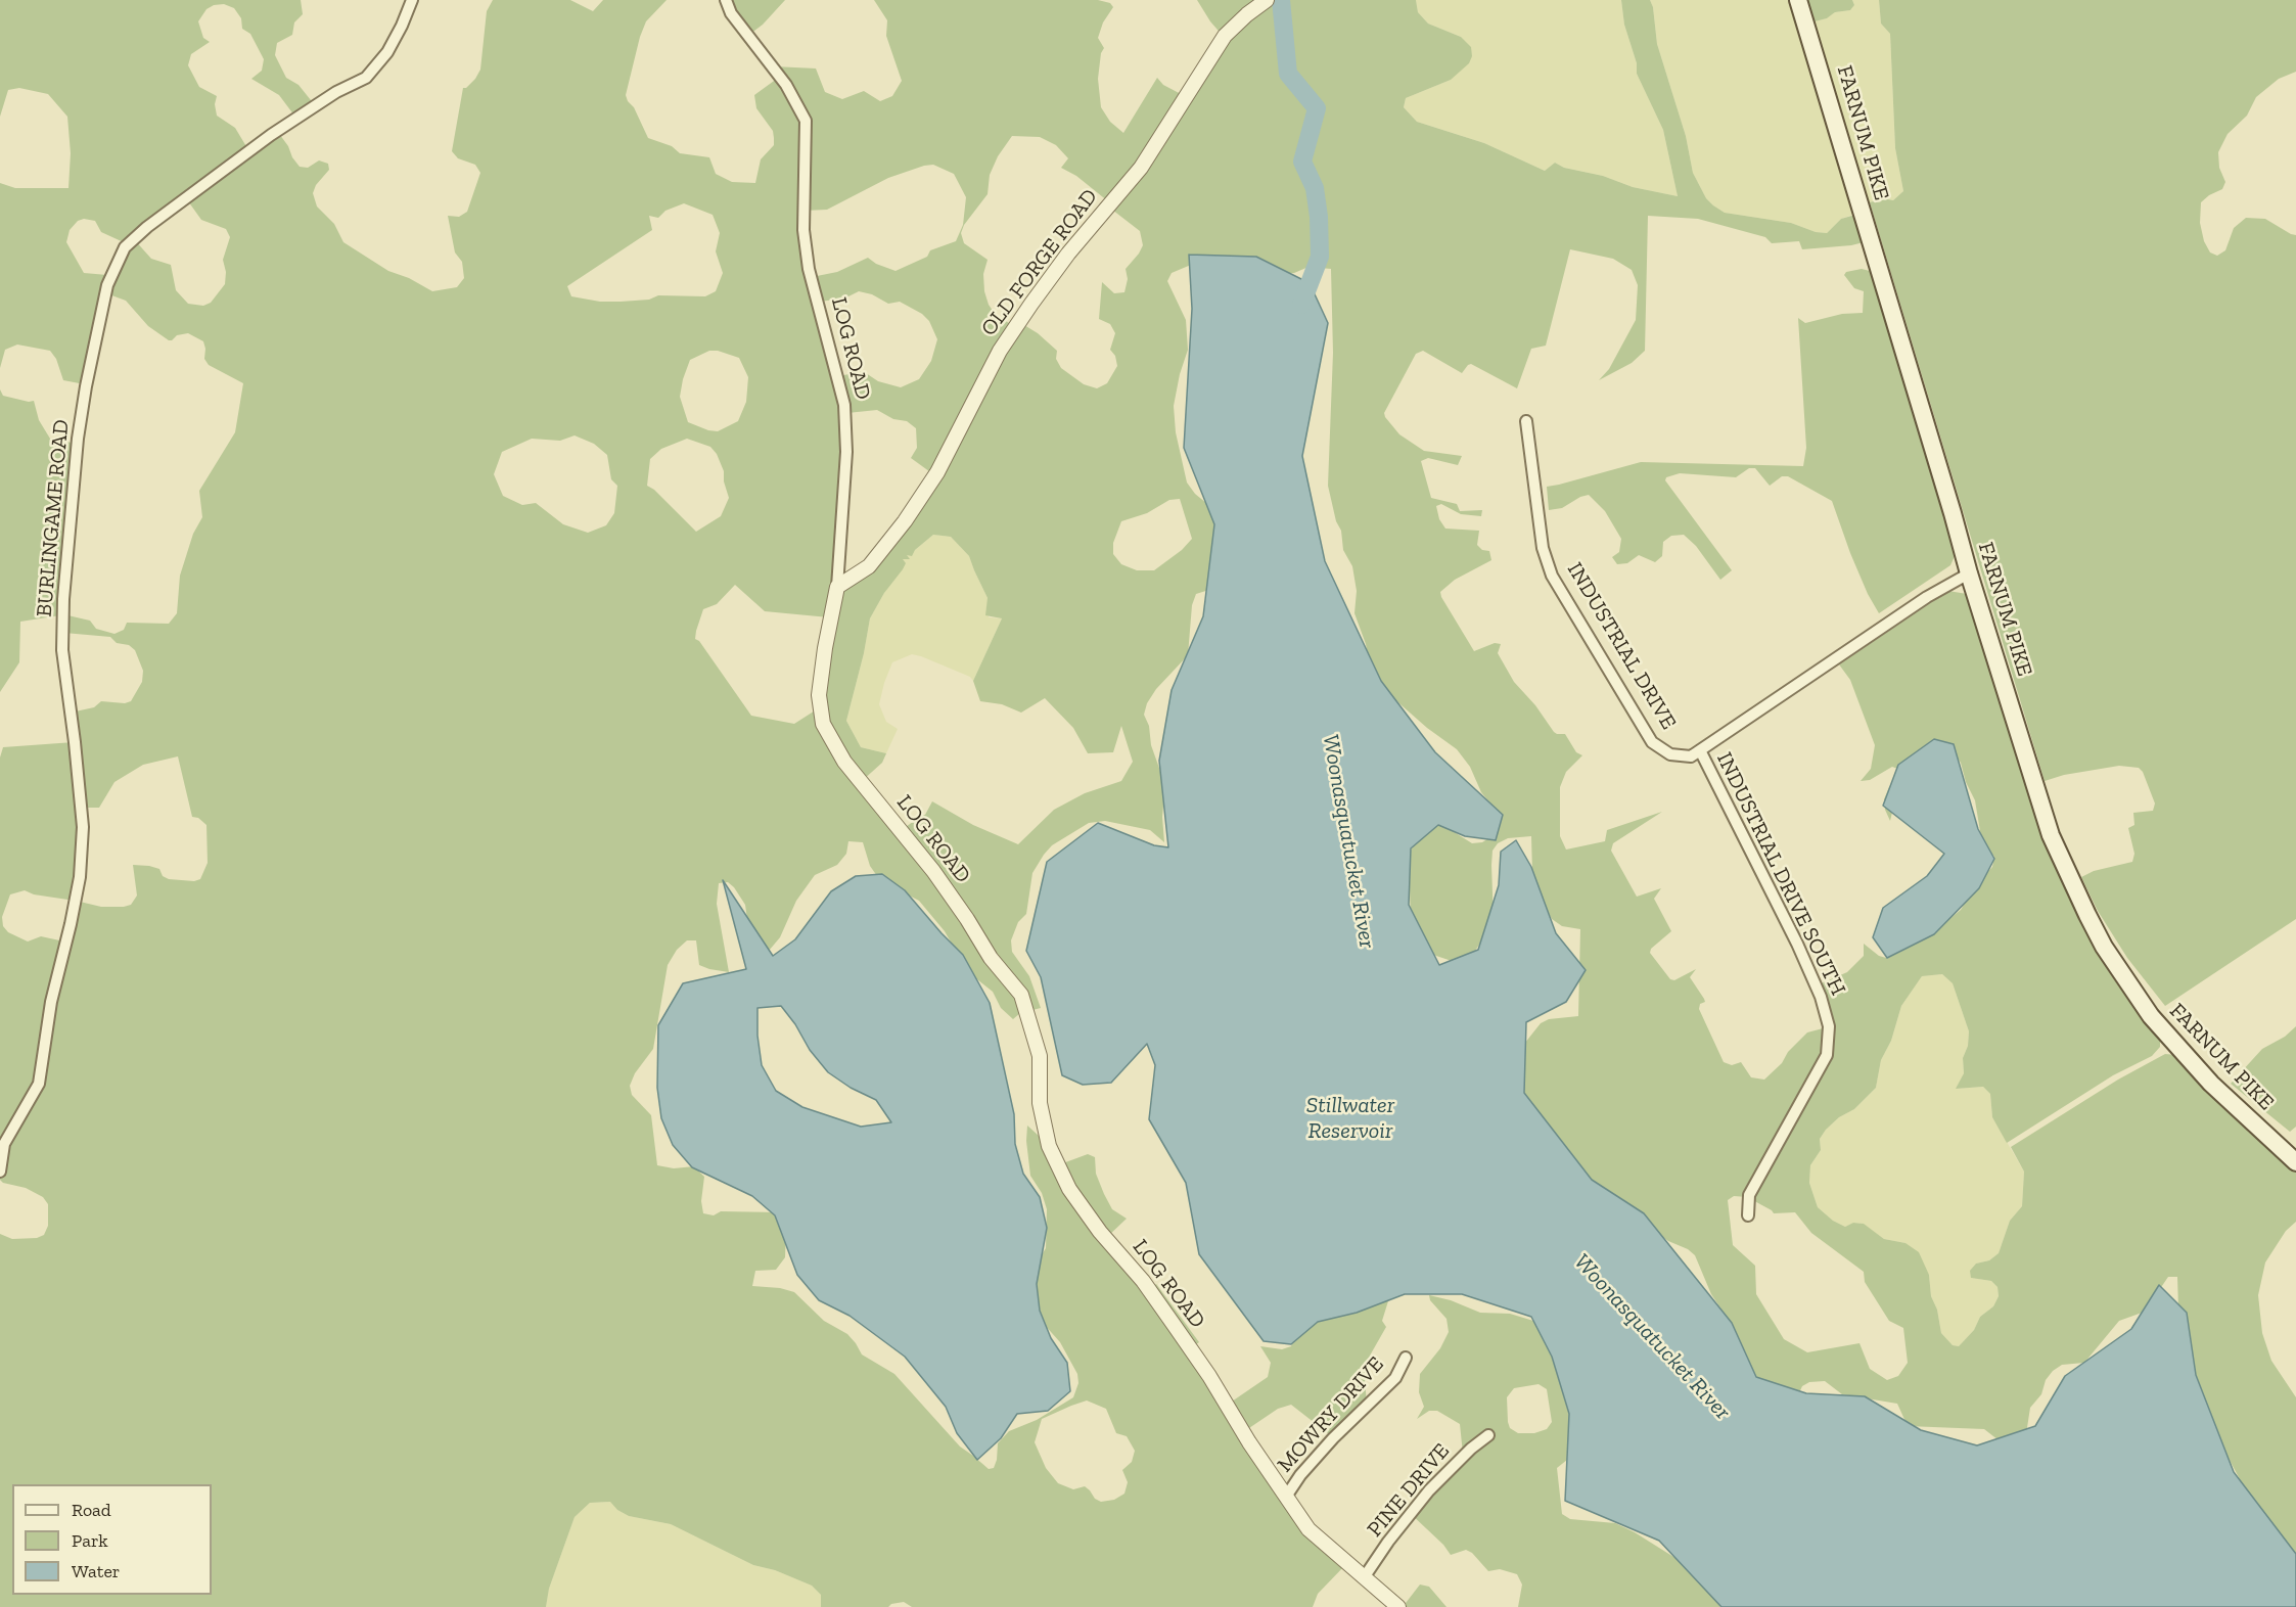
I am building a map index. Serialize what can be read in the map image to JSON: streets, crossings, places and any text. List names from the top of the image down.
{
  "streets": {
    "main road": ["FARNUM PIKE"],
    "street": [
      "OLD FORGE ROAD",
      "LOG ROAD",
      "BURLINGAME ROAD",
      "INDUSTRIAL DRIVE",
      "INDUSTRIAL DRIVE SOUTH",
      "MOWRY DRIVE",
      "PINE DRIVE"
    ]
  },
  "crossings": [
    ["FARNUM PIKE", "INDUSTRIAL DRIVE"],
    ["OLD FORGE ROAD", "LOG ROAD"],
    ["LOG ROAD", "MOWRY DRIVE"],
    ["LOG ROAD", "PINE DRIVE"],
    ["INDUSTRIAL DRIVE", "INDUSTRIAL DRIVE SOUTH"]
  ],
  "water": ["Woonasquatucket River", "Stillwater Reservoir"],
  "legend": ["Road", "Park", "Water"]
}
